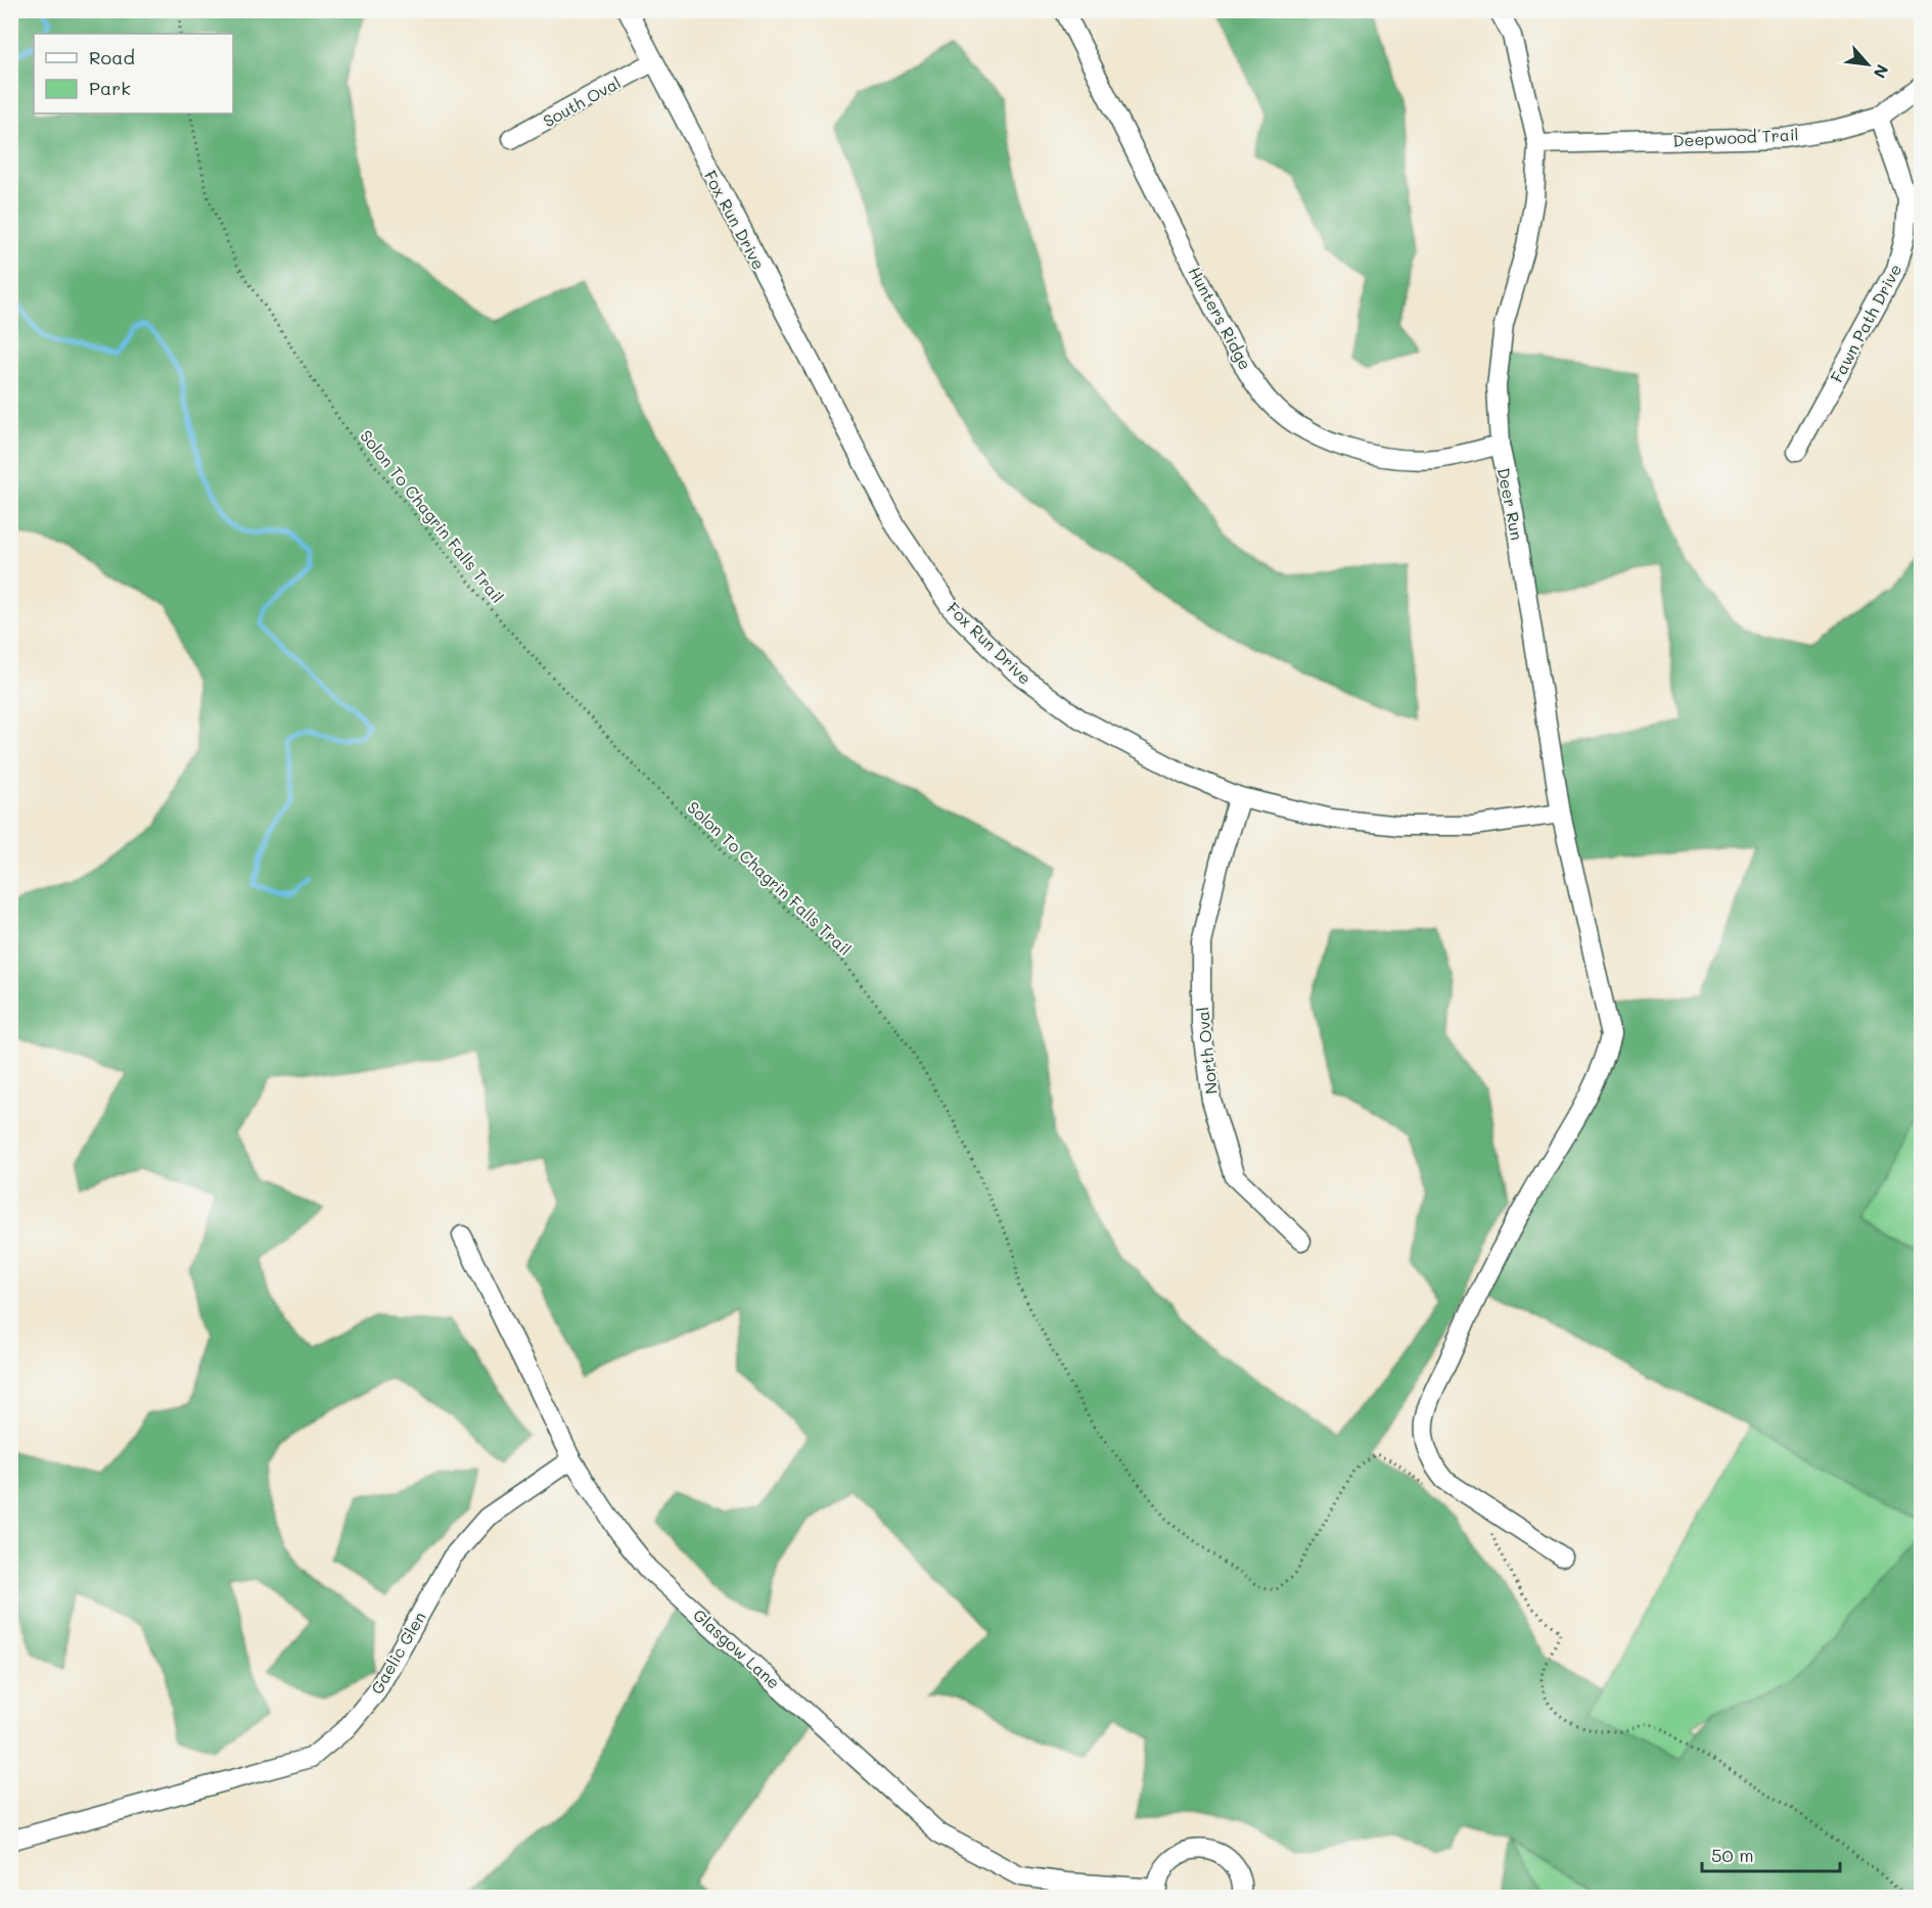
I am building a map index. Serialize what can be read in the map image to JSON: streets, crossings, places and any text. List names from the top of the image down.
{
  "streets": {
    "street": [
      "South Oval",
      "Deepwood Trail",
      "Fox Run Drive",
      "Hunters Ridge",
      "Fawn Path Drive",
      "Deer Run",
      "North Oval",
      "Glasgow Lane",
      "Gaelic Glen"
    ],
    "path": ["Solon To Chagrin Falls Trail"]
  },
  "crossings": [
    ["South Oval", "Fox Run Drive"],
    ["Deepwood Trail", "Fawn Path Drive"],
    ["Deepwood Trail", "Deer Run"],
    ["Fox Run Drive", "Deer Run"],
    ["Fox Run Drive", "North Oval"],
    ["Hunters Ridge", "Deer Run"],
    ["Glasgow Lane", "Gaelic Glen"]
  ],
  "legend": ["Road", "Park"],
  "scale_bar": "50 m",
  "north": "bottom right"
}
